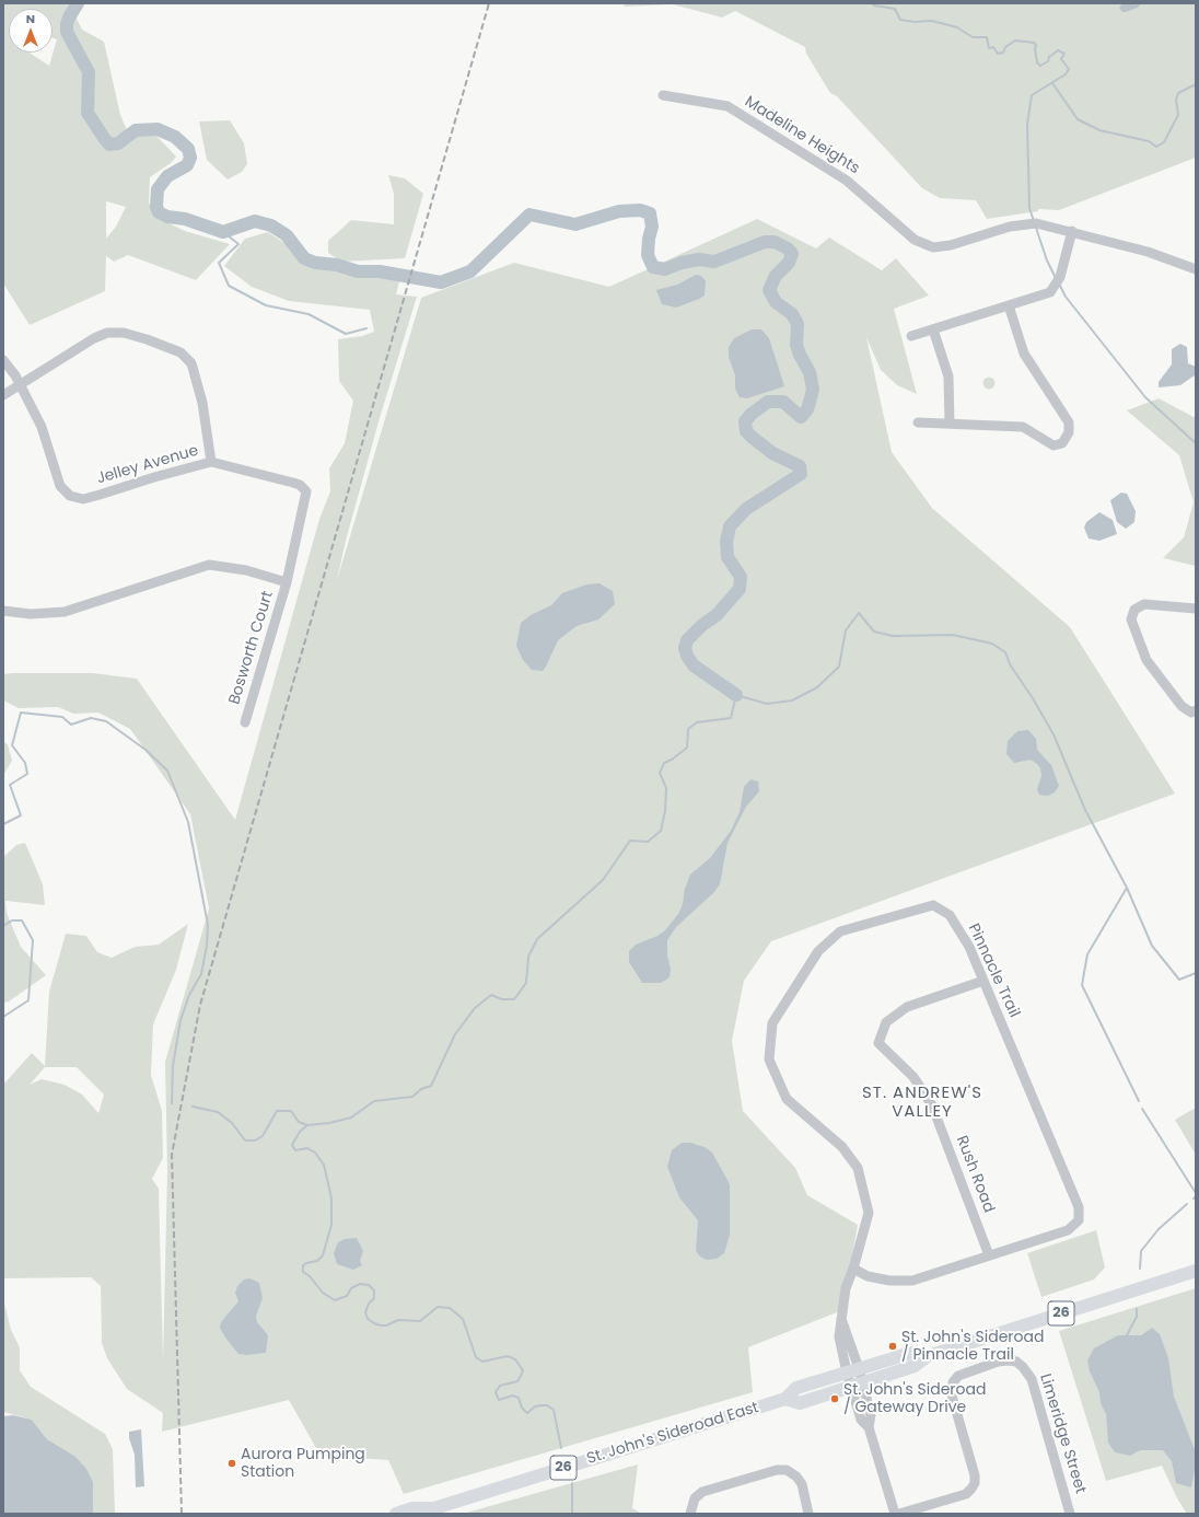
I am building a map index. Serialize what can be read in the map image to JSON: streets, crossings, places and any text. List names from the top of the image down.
{
  "streets": {
    "main road": ["26", "St. John's Sideroad East"],
    "street": [
      "Madeline Heights",
      "Jelley Avenue",
      "Bosworth Court",
      "Pinnacle Trail",
      "Rush Road",
      "Limeridge Street"
    ]
  },
  "crossings": [
    ["Jelley Avenue", "Bosworth Court"],
    ["Pinnacle Trail", "Rush Road"],
    ["Pinnacle Trail", "St. John's Sideroad East"]
  ],
  "districts": ["ST. ANDREW'S VALLEY"],
  "places": ["St. John's Sideroad / Pinnacle Trail", "St. John's Sideroad / Gateway Drive", "Aurora Pumping Station"],
  "north": "top"
}
